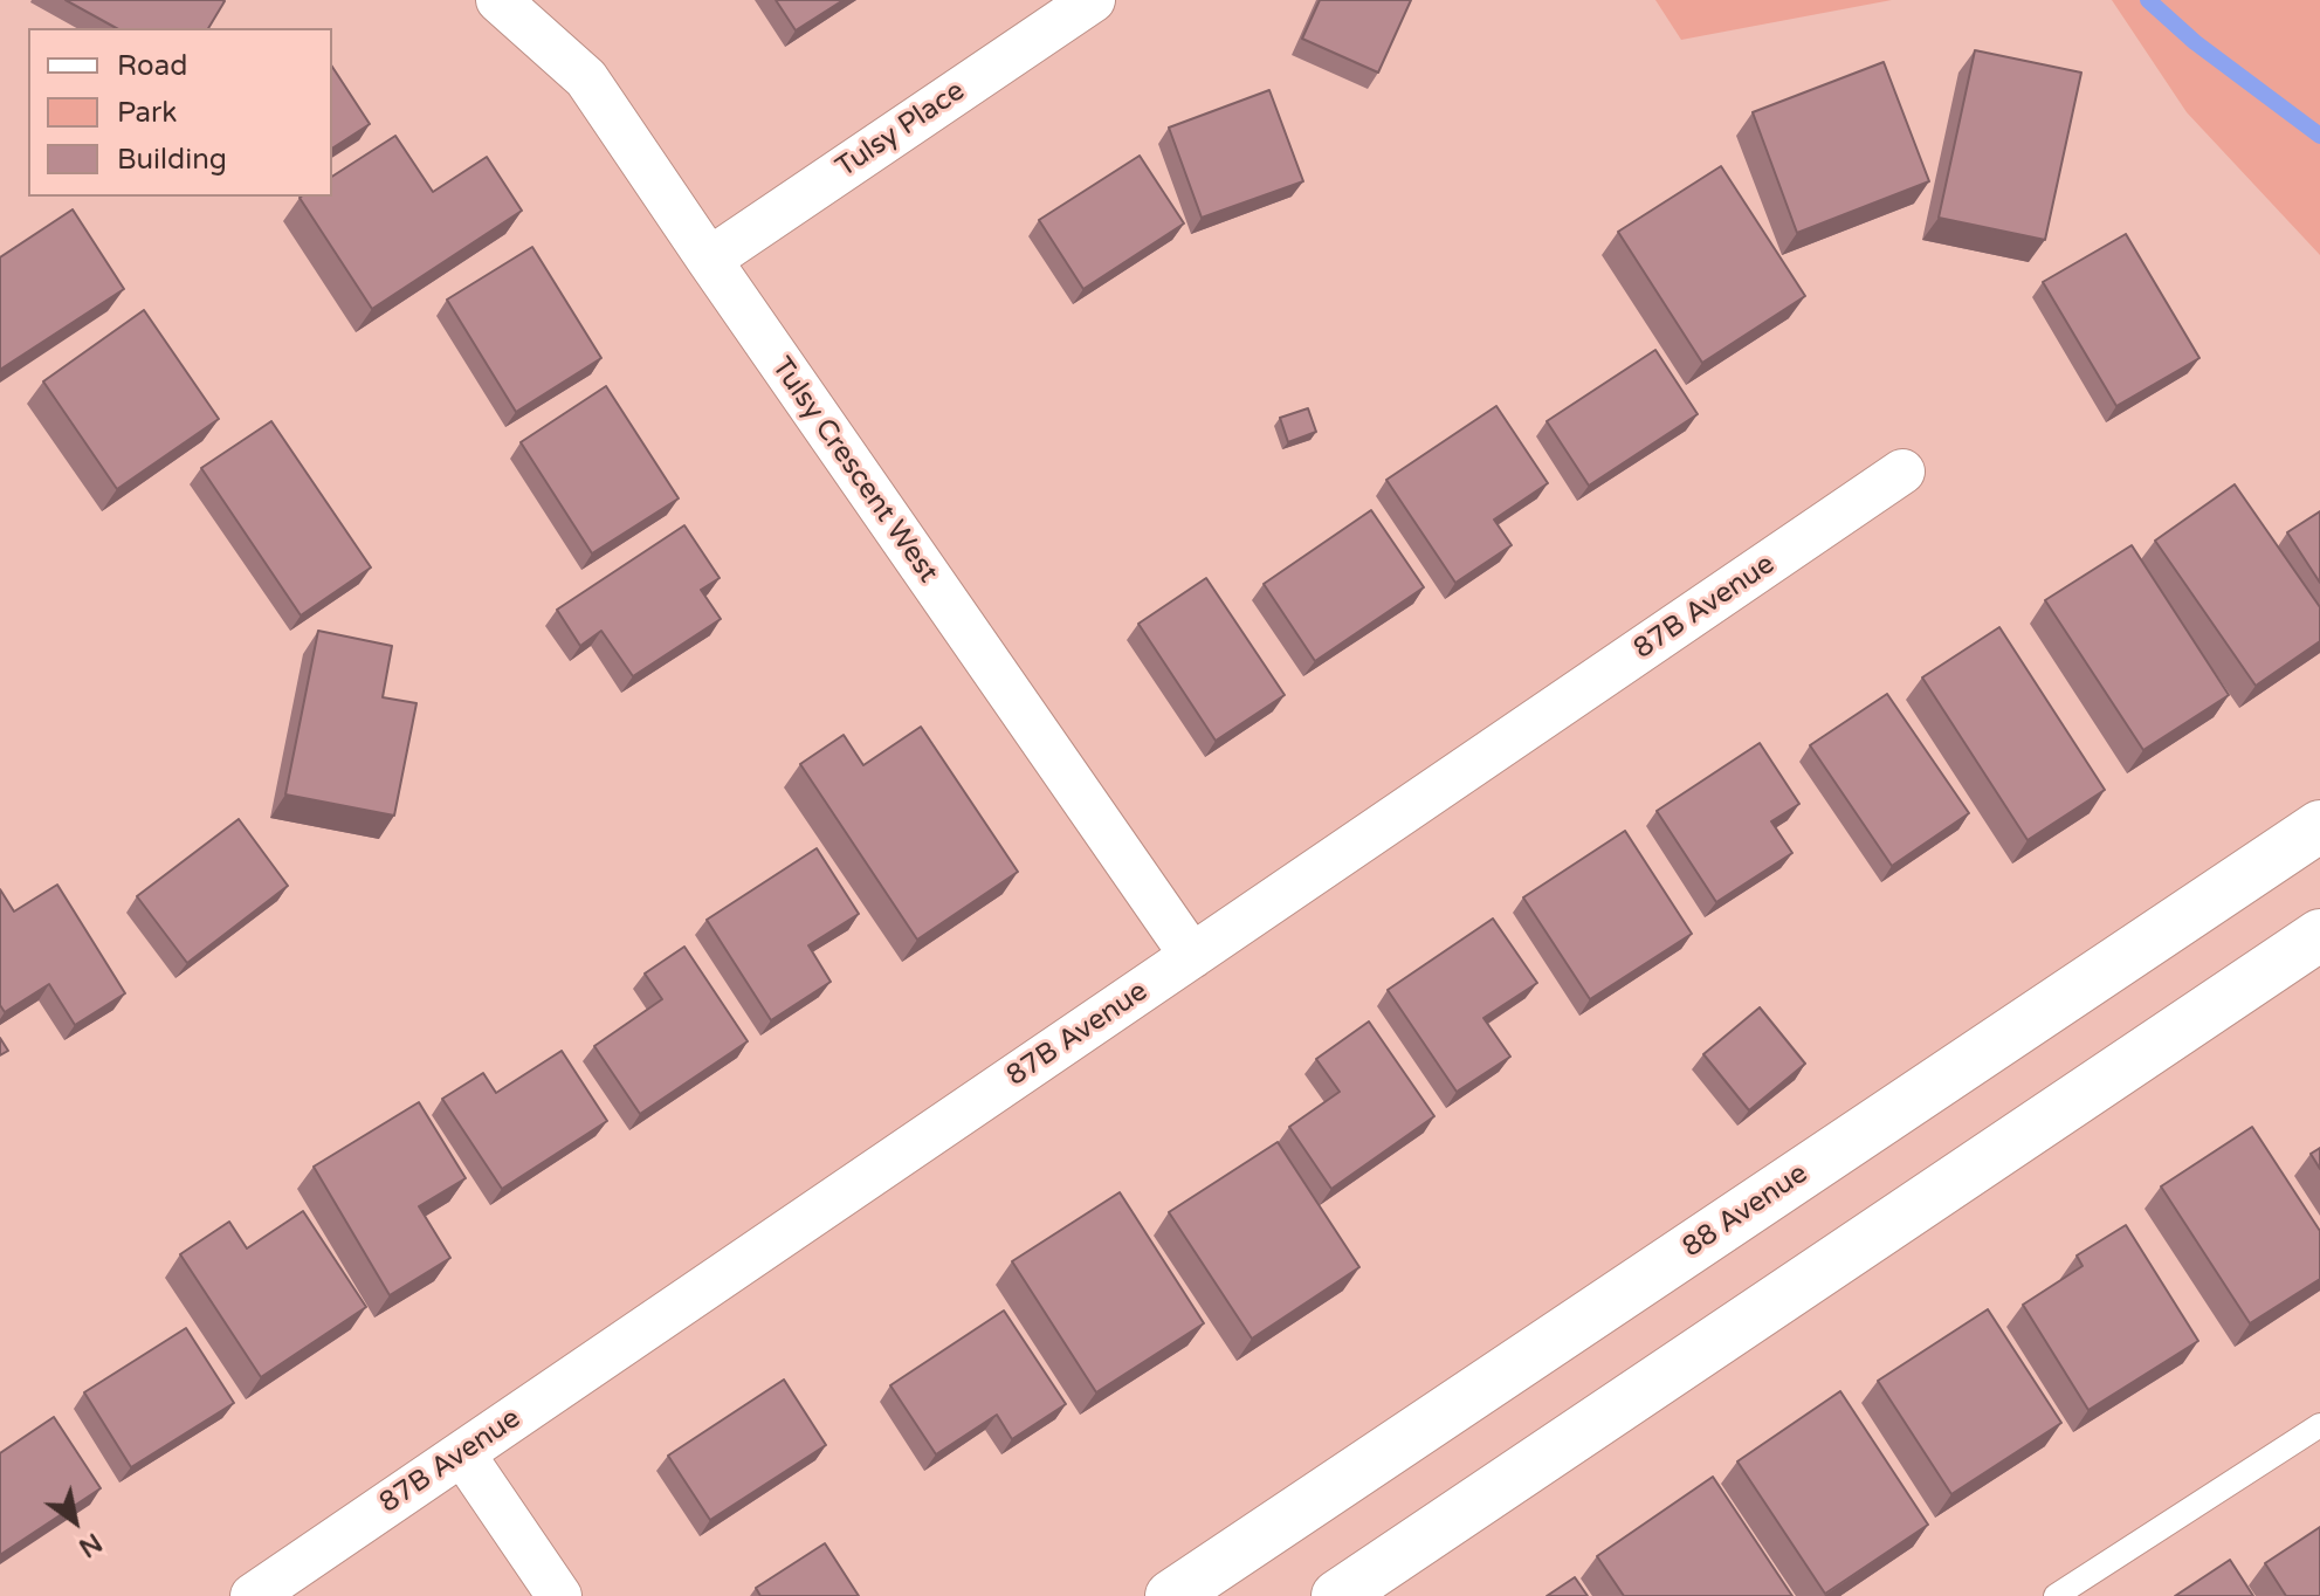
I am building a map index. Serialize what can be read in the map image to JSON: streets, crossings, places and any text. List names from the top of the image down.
{
  "streets": {
    "main road": ["88 Avenue"],
    "street": ["Tulsy Place", "Tulsy Crescent West", "87B Avenue"]
  },
  "crossings": [
    ["Tulsy Place", "Tulsy Crescent West"],
    ["Tulsy Crescent West", "87B Avenue"]
  ],
  "legend": ["Road", "Park", "Building"],
  "north": "bottom right"
}
